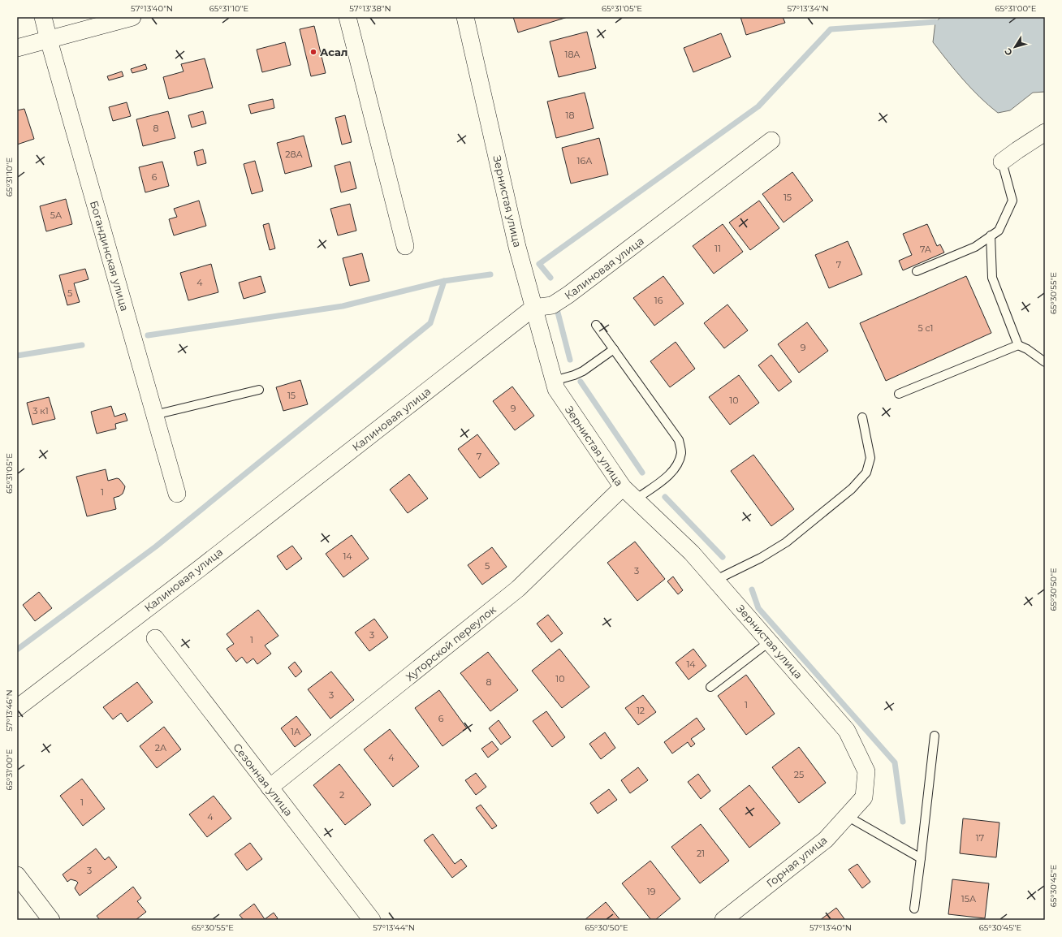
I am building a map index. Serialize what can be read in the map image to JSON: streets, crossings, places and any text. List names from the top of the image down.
{
  "streets": {
    "street": [
      "Зернистая улица",
      "Богандинская улица",
      "Калиновая улица",
      "Хуторской переулок",
      "Сезонная улица",
      "Горная улица"
    ]
  },
  "crossings": [
    ["Зернистая улица", "Калиновая улица"],
    ["Зернистая улица", "Хуторской переулок"],
    ["Зернистая улица", "Горная улица"],
    ["Хуторской переулок", "Сезонная улица"]
  ],
  "places": ["Асал"],
  "house_numbers": [
    "18А",
    "18",
    "8",
    "28А",
    "16А",
    "6",
    "15",
    "5А",
    "11",
    "7А",
    "7",
    "4",
    "5",
    "16",
    "5 с1",
    "9",
    "15",
    "10",
    "9",
    "3 к1",
    "7",
    "1",
    "14",
    "5",
    "3",
    "3",
    "1",
    "14",
    "10",
    "8",
    "3",
    "1",
    "12",
    "6",
    "1А",
    "2А",
    "4",
    "25",
    "2",
    "1",
    "4",
    "17",
    "21",
    "3",
    "19",
    "15А"
  ],
  "north": "bottom left",
  "coordinates": [
    "57°13'40\"N",
    "65°31'10\"E",
    "57°13'38\"N",
    "65°31'05\"E",
    "57°13'34\"N",
    "65°31'00\"E",
    "65°30'55\"E",
    "65°30'50\"E",
    "57°13'46\"N",
    "65°30'45\"E",
    "57°13'44\"N"
  ]
}
